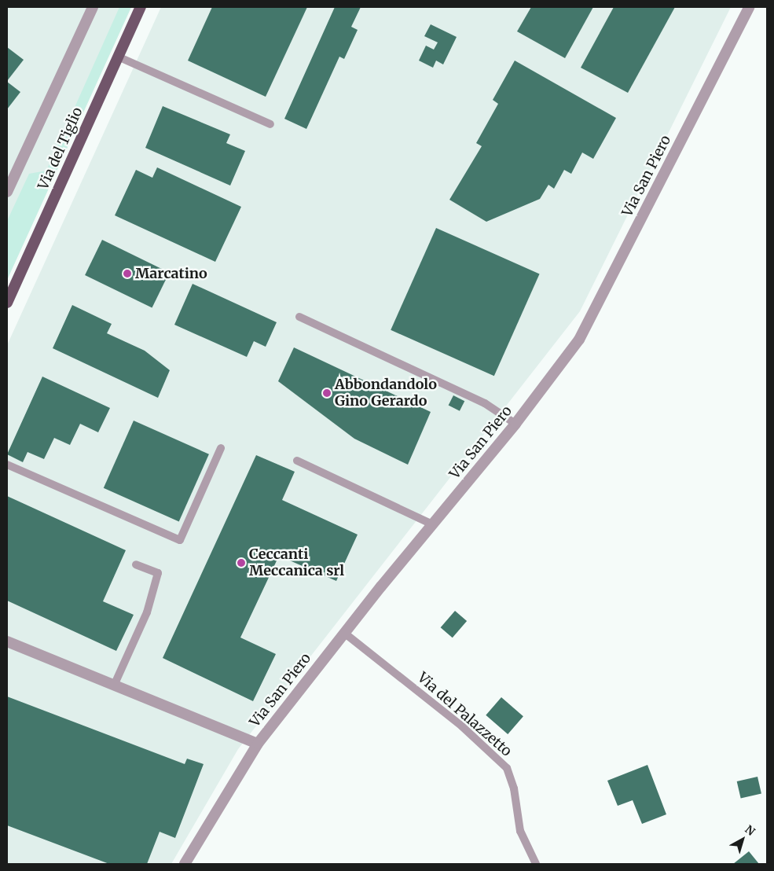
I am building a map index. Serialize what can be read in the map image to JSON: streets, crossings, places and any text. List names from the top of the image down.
{
  "streets": {
    "main road": ["Via del Tiglio"],
    "street": ["Via San Piero"],
    "lane": ["Via del Palazzetto"]
  },
  "crossings": [
    ["Via San Piero", "Via del Palazzetto"]
  ],
  "places": ["Marcatino", "Abbondandolo Gino Gerardo", "Ceccanti Meccanica srl"],
  "north": "top right"
}
